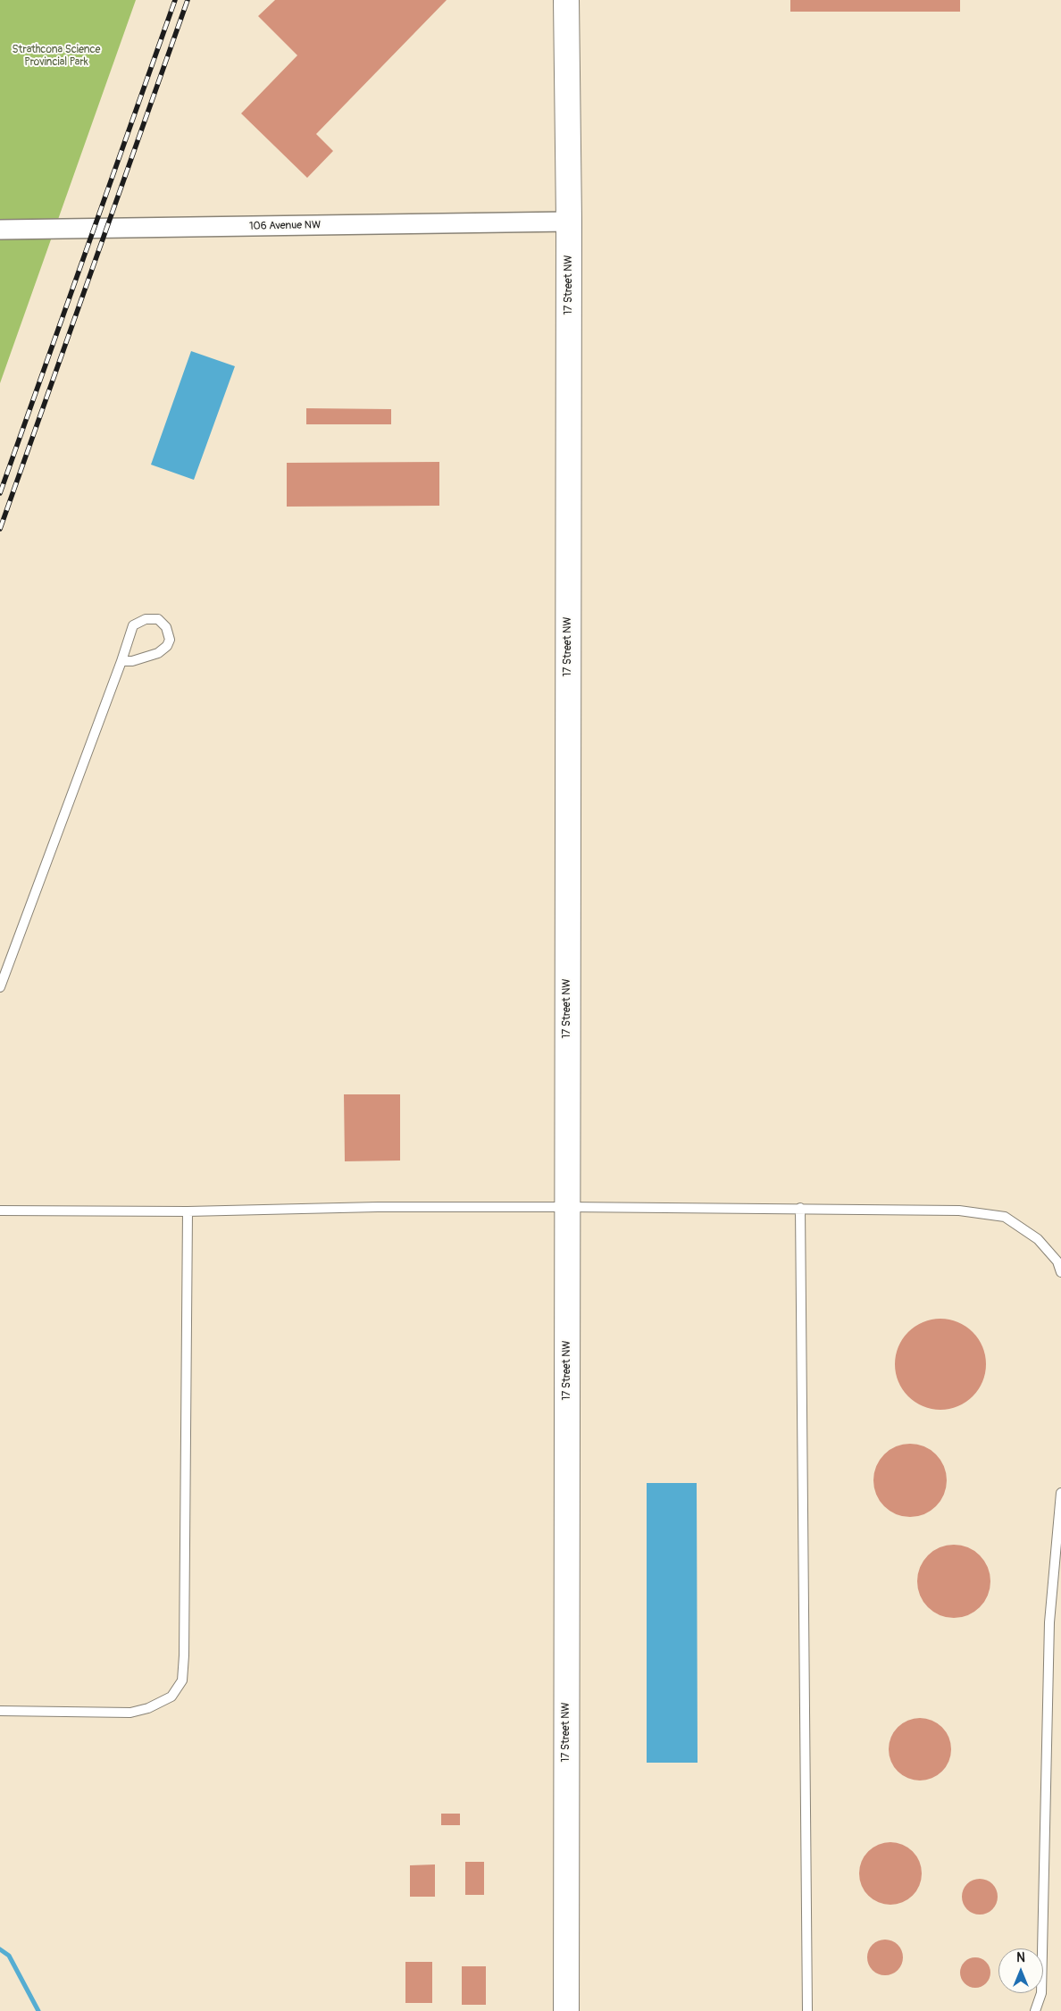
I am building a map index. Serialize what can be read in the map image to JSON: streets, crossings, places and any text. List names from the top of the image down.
{
  "streets": {
    "main road": ["17 Street NW"],
    "street": ["106 Avenue NW"]
  },
  "crossings": [
    ["106 Avenue NW", "17 Street NW"]
  ],
  "parks": ["Strathcona Science Provincial Park"],
  "north": "top"
}
